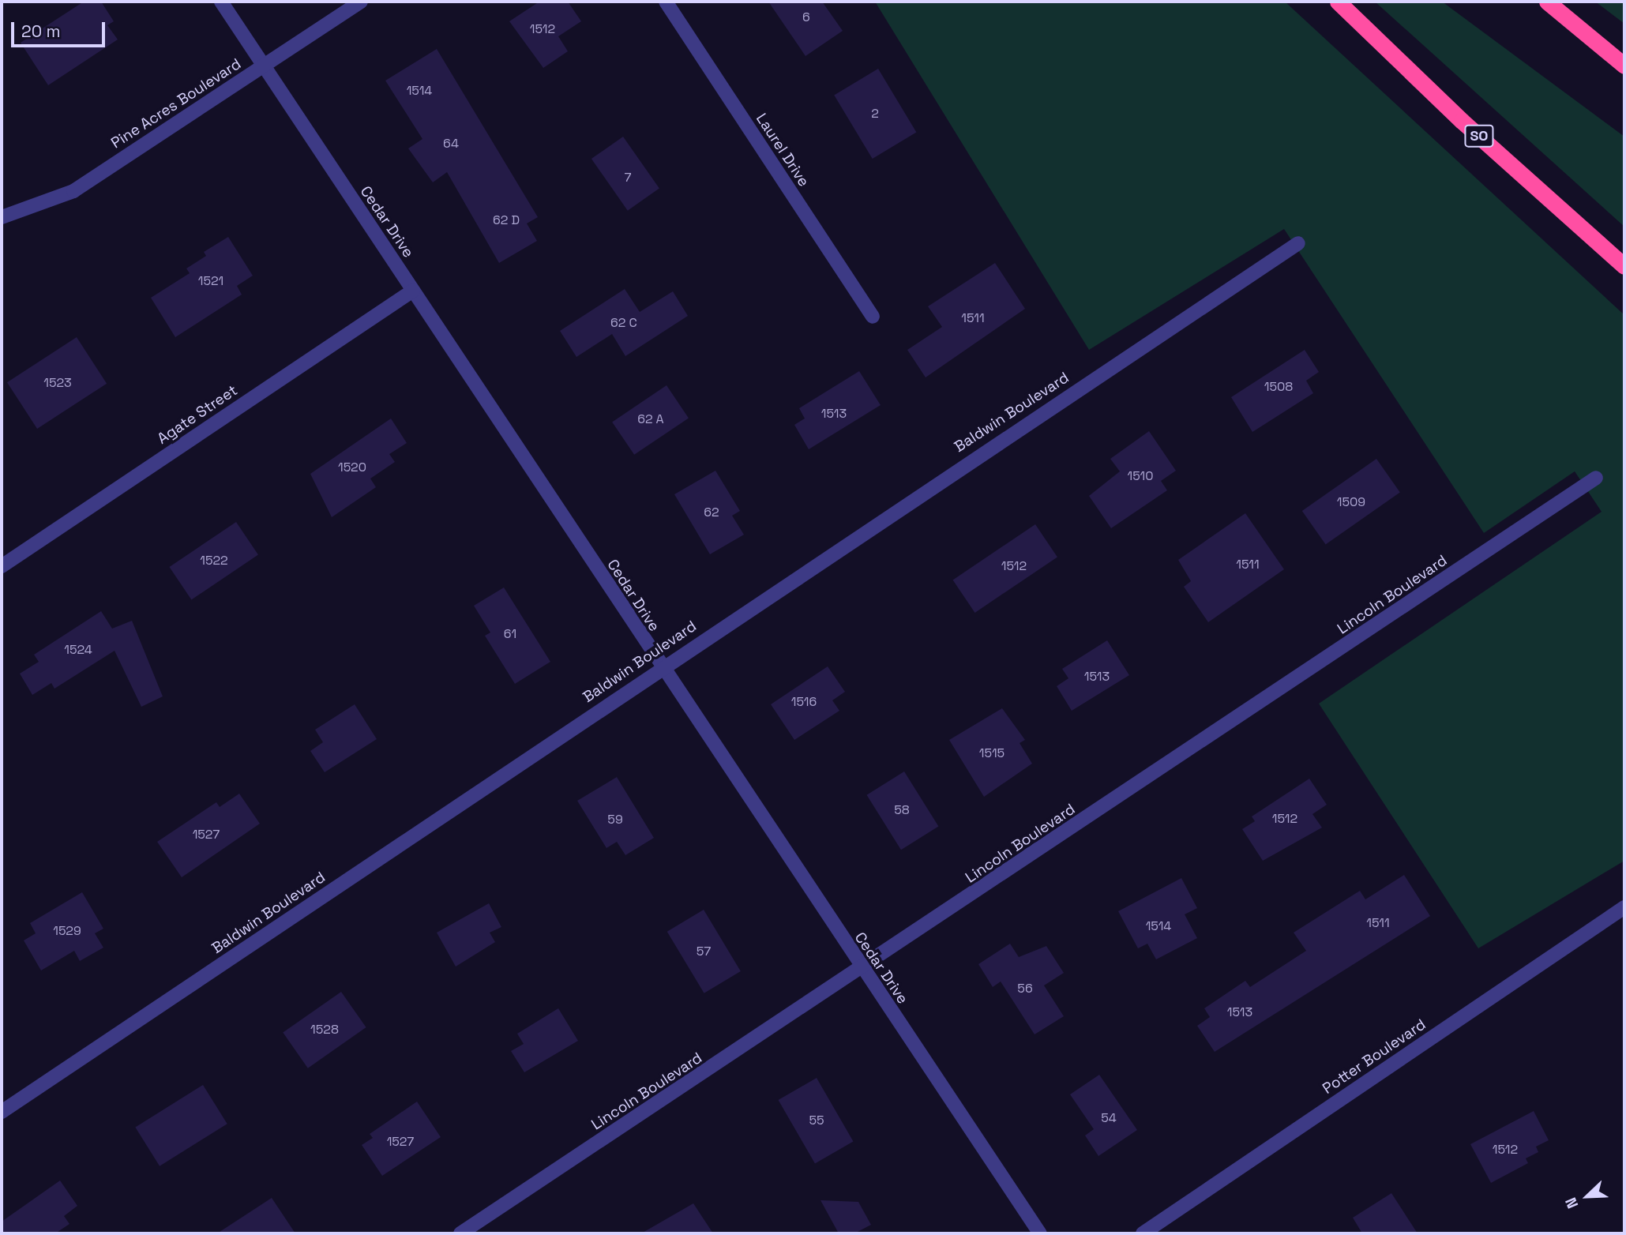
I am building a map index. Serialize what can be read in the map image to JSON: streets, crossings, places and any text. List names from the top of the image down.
{
  "streets": {
    "highway": ["SO"],
    "street": [
      "Pine Acres Boulevard",
      "Laurel Drive",
      "Cedar Drive",
      "Baldwin Boulevard",
      "Agate Street",
      "Lincoln Boulevard",
      "Potter Boulevard"
    ]
  },
  "crossings": [
    ["Pine Acres Boulevard", "Cedar Drive"],
    ["Cedar Drive", "Baldwin Boulevard"],
    ["Cedar Drive", "Agate Street"],
    ["Cedar Drive", "Lincoln Boulevard"]
  ],
  "house_numbers": [
    "6",
    "1512",
    "1514",
    "2",
    "64",
    "7",
    "62 D",
    "1521",
    "1511",
    "62 C",
    "1523",
    "1508",
    "1513",
    "62 A",
    "1520",
    "1510",
    "1509",
    "62",
    "1522",
    "1511",
    "1512",
    "61",
    "1524",
    "1513",
    "1516",
    "1515",
    "58",
    "1512",
    "59",
    "1527",
    "1511",
    "1514",
    "1529",
    "57",
    "56",
    "1513",
    "1528",
    "54",
    "55",
    "1527",
    "1512"
  ],
  "scale_bar": "20 m",
  "north": "bottom left"
}
